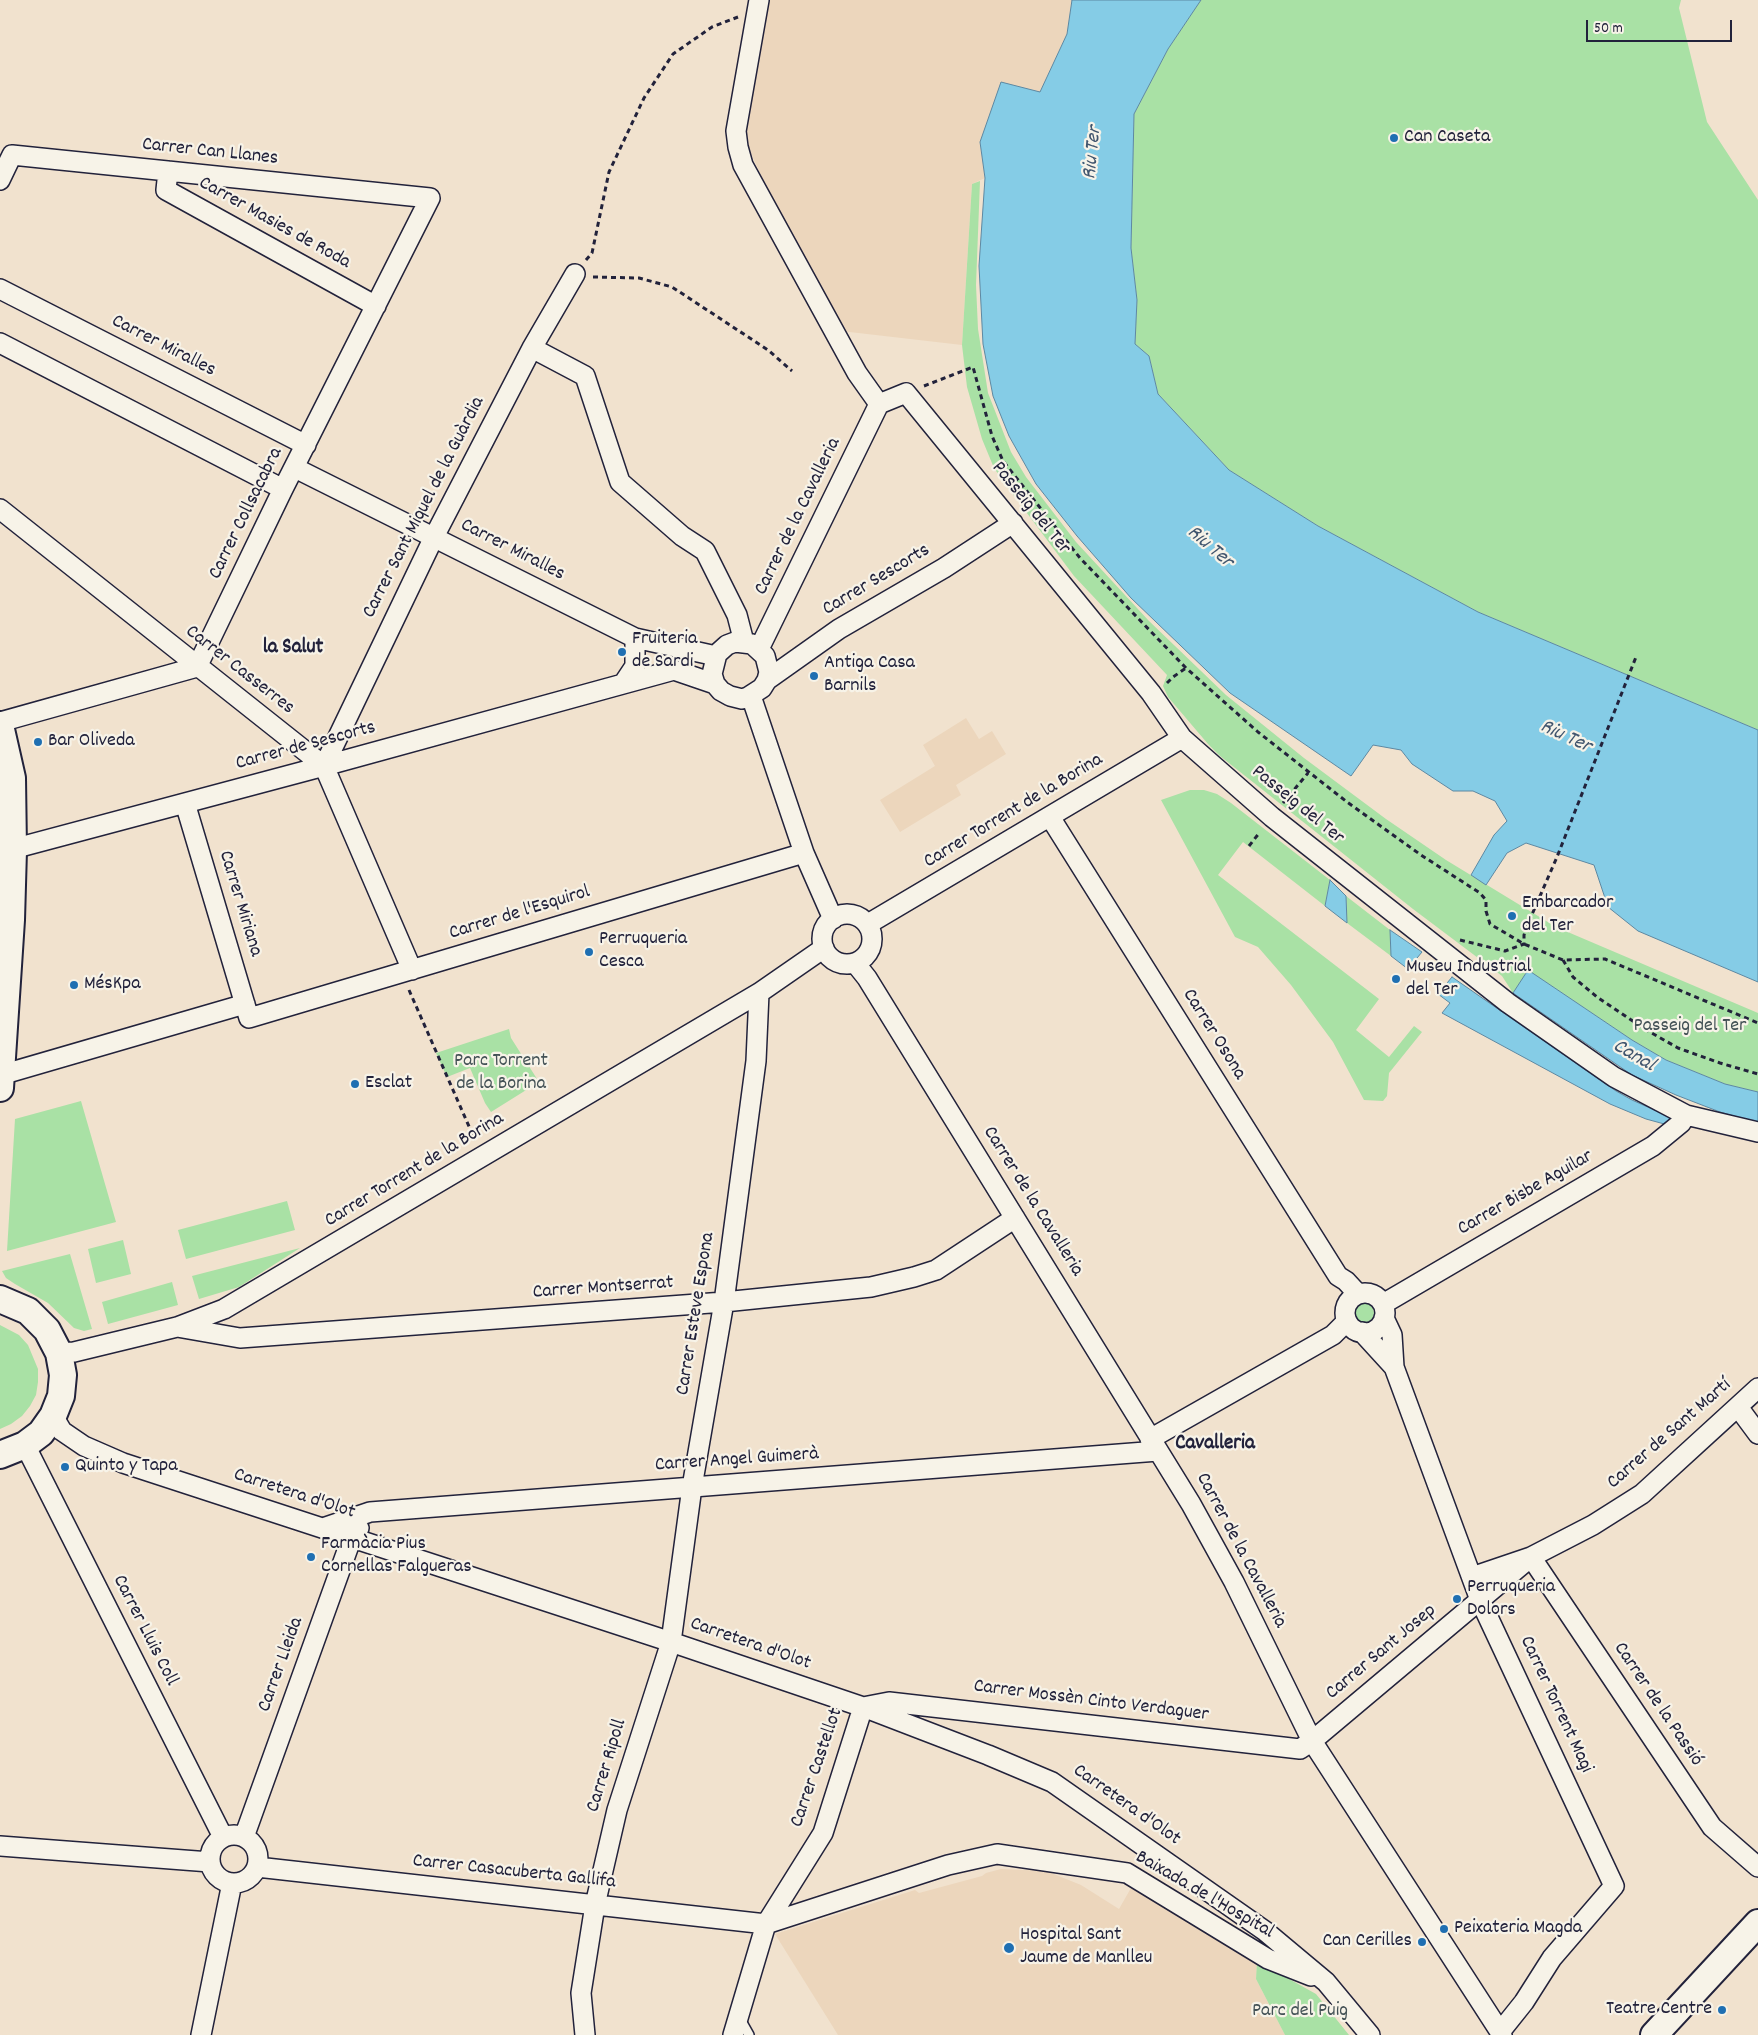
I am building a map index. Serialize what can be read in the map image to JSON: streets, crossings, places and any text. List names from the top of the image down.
{
  "streets": {
    "street": [
      "Carrer Can Llanes",
      "Carrer Masies de Roda",
      "Carrer Miralles",
      "Carrer Sant Miquel de la Guàrdia",
      "Passeig del Ter",
      "Carrer Collsacabra",
      "Carrer de la Cavalleria",
      "Carrer Sescorts",
      "Carrer Casserres",
      "Carrer de Sescorts",
      "Carrer Torrent de la Borina",
      "Carrer Miriana",
      "Carrer de l'Esquirol",
      "Carrer Osona",
      "Carrer Bisbe Aguilar",
      "Carrer Montserrat",
      "Carrer Esteve Espona",
      "Carrer de Sant Martí",
      "Carrer Angel Guimerà",
      "Carretera d'Olot",
      "Carrer Lluis Coll",
      "Carrer Sant Josep",
      "Carrer Lleida",
      "Carrer Mossèn Cinto Verdaguer",
      "Carrer Torrent Magi",
      "Carrer de la Passió",
      "Carrer Ripoll",
      "Carrer Castellot",
      "Carrer Casacuberta Gallifa",
      "Baixada de l'Hospital"
    ]
  },
  "crossings": [
    ["Carrer Can Llanes", "Carrer Masies de Roda"],
    ["Carrer Can Llanes", "Carrer Collsacabra"],
    ["Carrer Masies de Roda", "Carrer Collsacabra"],
    ["Carrer Miralles", "Carrer Sant Miquel de la Guàrdia"],
    ["Carrer Miralles", "Carrer Collsacabra"],
    ["Carrer Miralles", "Carrer de la Cavalleria"],
    ["Carrer Miralles", "Carrer Sescorts"],
    ["Carrer Miralles", "Carrer de Sescorts"],
    ["Carrer Sant Miquel de la Guàrdia", "Carrer Casserres"],
    ["Carrer Sant Miquel de la Guàrdia", "Carrer de Sescorts"],
    ["Passeig del Ter", "Carrer Sescorts"],
    ["Passeig del Ter", "Carrer Torrent de la Borina"],
    ["Passeig del Ter", "Carrer Bisbe Aguilar"],
    ["Carrer Collsacabra", "Carrer Casserres"],
    ["Carrer de la Cavalleria", "Carrer Sescorts"],
    ["Carrer de la Cavalleria", "Carrer de Sescorts"],
    ["Carrer de la Cavalleria", "Carrer Torrent de la Borina"],
    ["Carrer de la Cavalleria", "Carrer Montserrat"],
    ["Carrer de la Cavalleria", "Carrer Angel Guimerà"],
    ["Carrer de la Cavalleria", "Carrer Sant Josep"],
    ["Carrer de la Cavalleria", "Carrer Mossèn Cinto Verdaguer"],
    ["Carrer de la Cavalleria", "Carrer Torrent Magi"],
    ["Carrer Sescorts", "Carrer de Sescorts"],
    ["Carrer Casserres", "Carrer de Sescorts"],
    ["Carrer Casserres", "Carrer de l'Esquirol"],
    ["Carrer de Sescorts", "Carrer Miriana"],
    ["Carrer Torrent de la Borina", "Carrer Osona"],
    ["Carrer Torrent de la Borina", "Carrer Montserrat"],
    ["Carrer Torrent de la Borina", "Carrer Esteve Espona"],
    ["Carrer Miriana", "Carrer de l'Esquirol"],
    ["Carrer Osona", "Carrer Bisbe Aguilar"],
    ["Carrer Osona", "Carrer Torrent Magi"],
    ["Carrer Bisbe Aguilar", "Carrer Torrent Magi"],
    ["Carrer Montserrat", "Carrer Esteve Espona"],
    ["Carrer Esteve Espona", "Carrer Angel Guimerà"],
    ["Carrer Esteve Espona", "Carretera d'Olot"],
    ["Carrer Esteve Espona", "Carrer Ripoll"],
    ["Carrer de Sant Martí", "Carrer Sant Josep"],
    ["Carrer de Sant Martí", "Carrer Torrent Magi"],
    ["Carrer de Sant Martí", "Carrer de la Passió"],
    ["Carrer Angel Guimerà", "Carretera d'Olot"],
    ["Carrer Angel Guimerà", "Carrer Lleida"],
    ["Carretera d'Olot", "Carrer Lleida"],
    ["Carretera d'Olot", "Carrer Mossèn Cinto Verdaguer"],
    ["Carretera d'Olot", "Carrer Ripoll"],
    ["Carretera d'Olot", "Carrer Castellot"],
    ["Carretera d'Olot", "Baixada de l'Hospital"],
    ["Carrer Lluis Coll", "Carrer Lleida"],
    ["Carrer Lluis Coll", "Carrer Casacuberta Gallifa"],
    ["Carrer Sant Josep", "Carrer Mossèn Cinto Verdaguer"],
    ["Carrer Sant Josep", "Carrer Torrent Magi"],
    ["Carrer Lleida", "Carrer Casacuberta Gallifa"],
    ["Carrer Mossèn Cinto Verdaguer", "Carrer Castellot"],
    ["Carrer Ripoll", "Carrer Casacuberta Gallifa"],
    ["Carrer Castellot", "Carrer Casacuberta Gallifa"],
    ["Carrer Castellot", "Baixada de l'Hospital"],
    ["Carrer Casacuberta Gallifa", "Baixada de l'Hospital"]
  ],
  "districts": ["la Salut", "Cavalleria"],
  "water": ["Riu Ter", "Canal"],
  "parks": ["Passeig del Ter", "Parc Torrent de la Borina", "Parc del Puig"],
  "places": [
    "Can Caseta",
    "Fruiteria de Sardi",
    "Antiga Casa Barnils",
    "Bar Oliveda",
    "Embarcador del Ter",
    "Perruqueria Cesca",
    "Museu Industrial del Ter",
    "MésKpa",
    "Esclat",
    "Quinto y Tapa",
    "Farmàcia Pius Cornellas Falgueras",
    "Perruqueria Dolors",
    "Peixateria Magda",
    "Can Cerilles",
    "Hospital Sant Jaume de Manlleu",
    "Teatre Centre"
  ],
  "scale_bar": "50 m"
}
